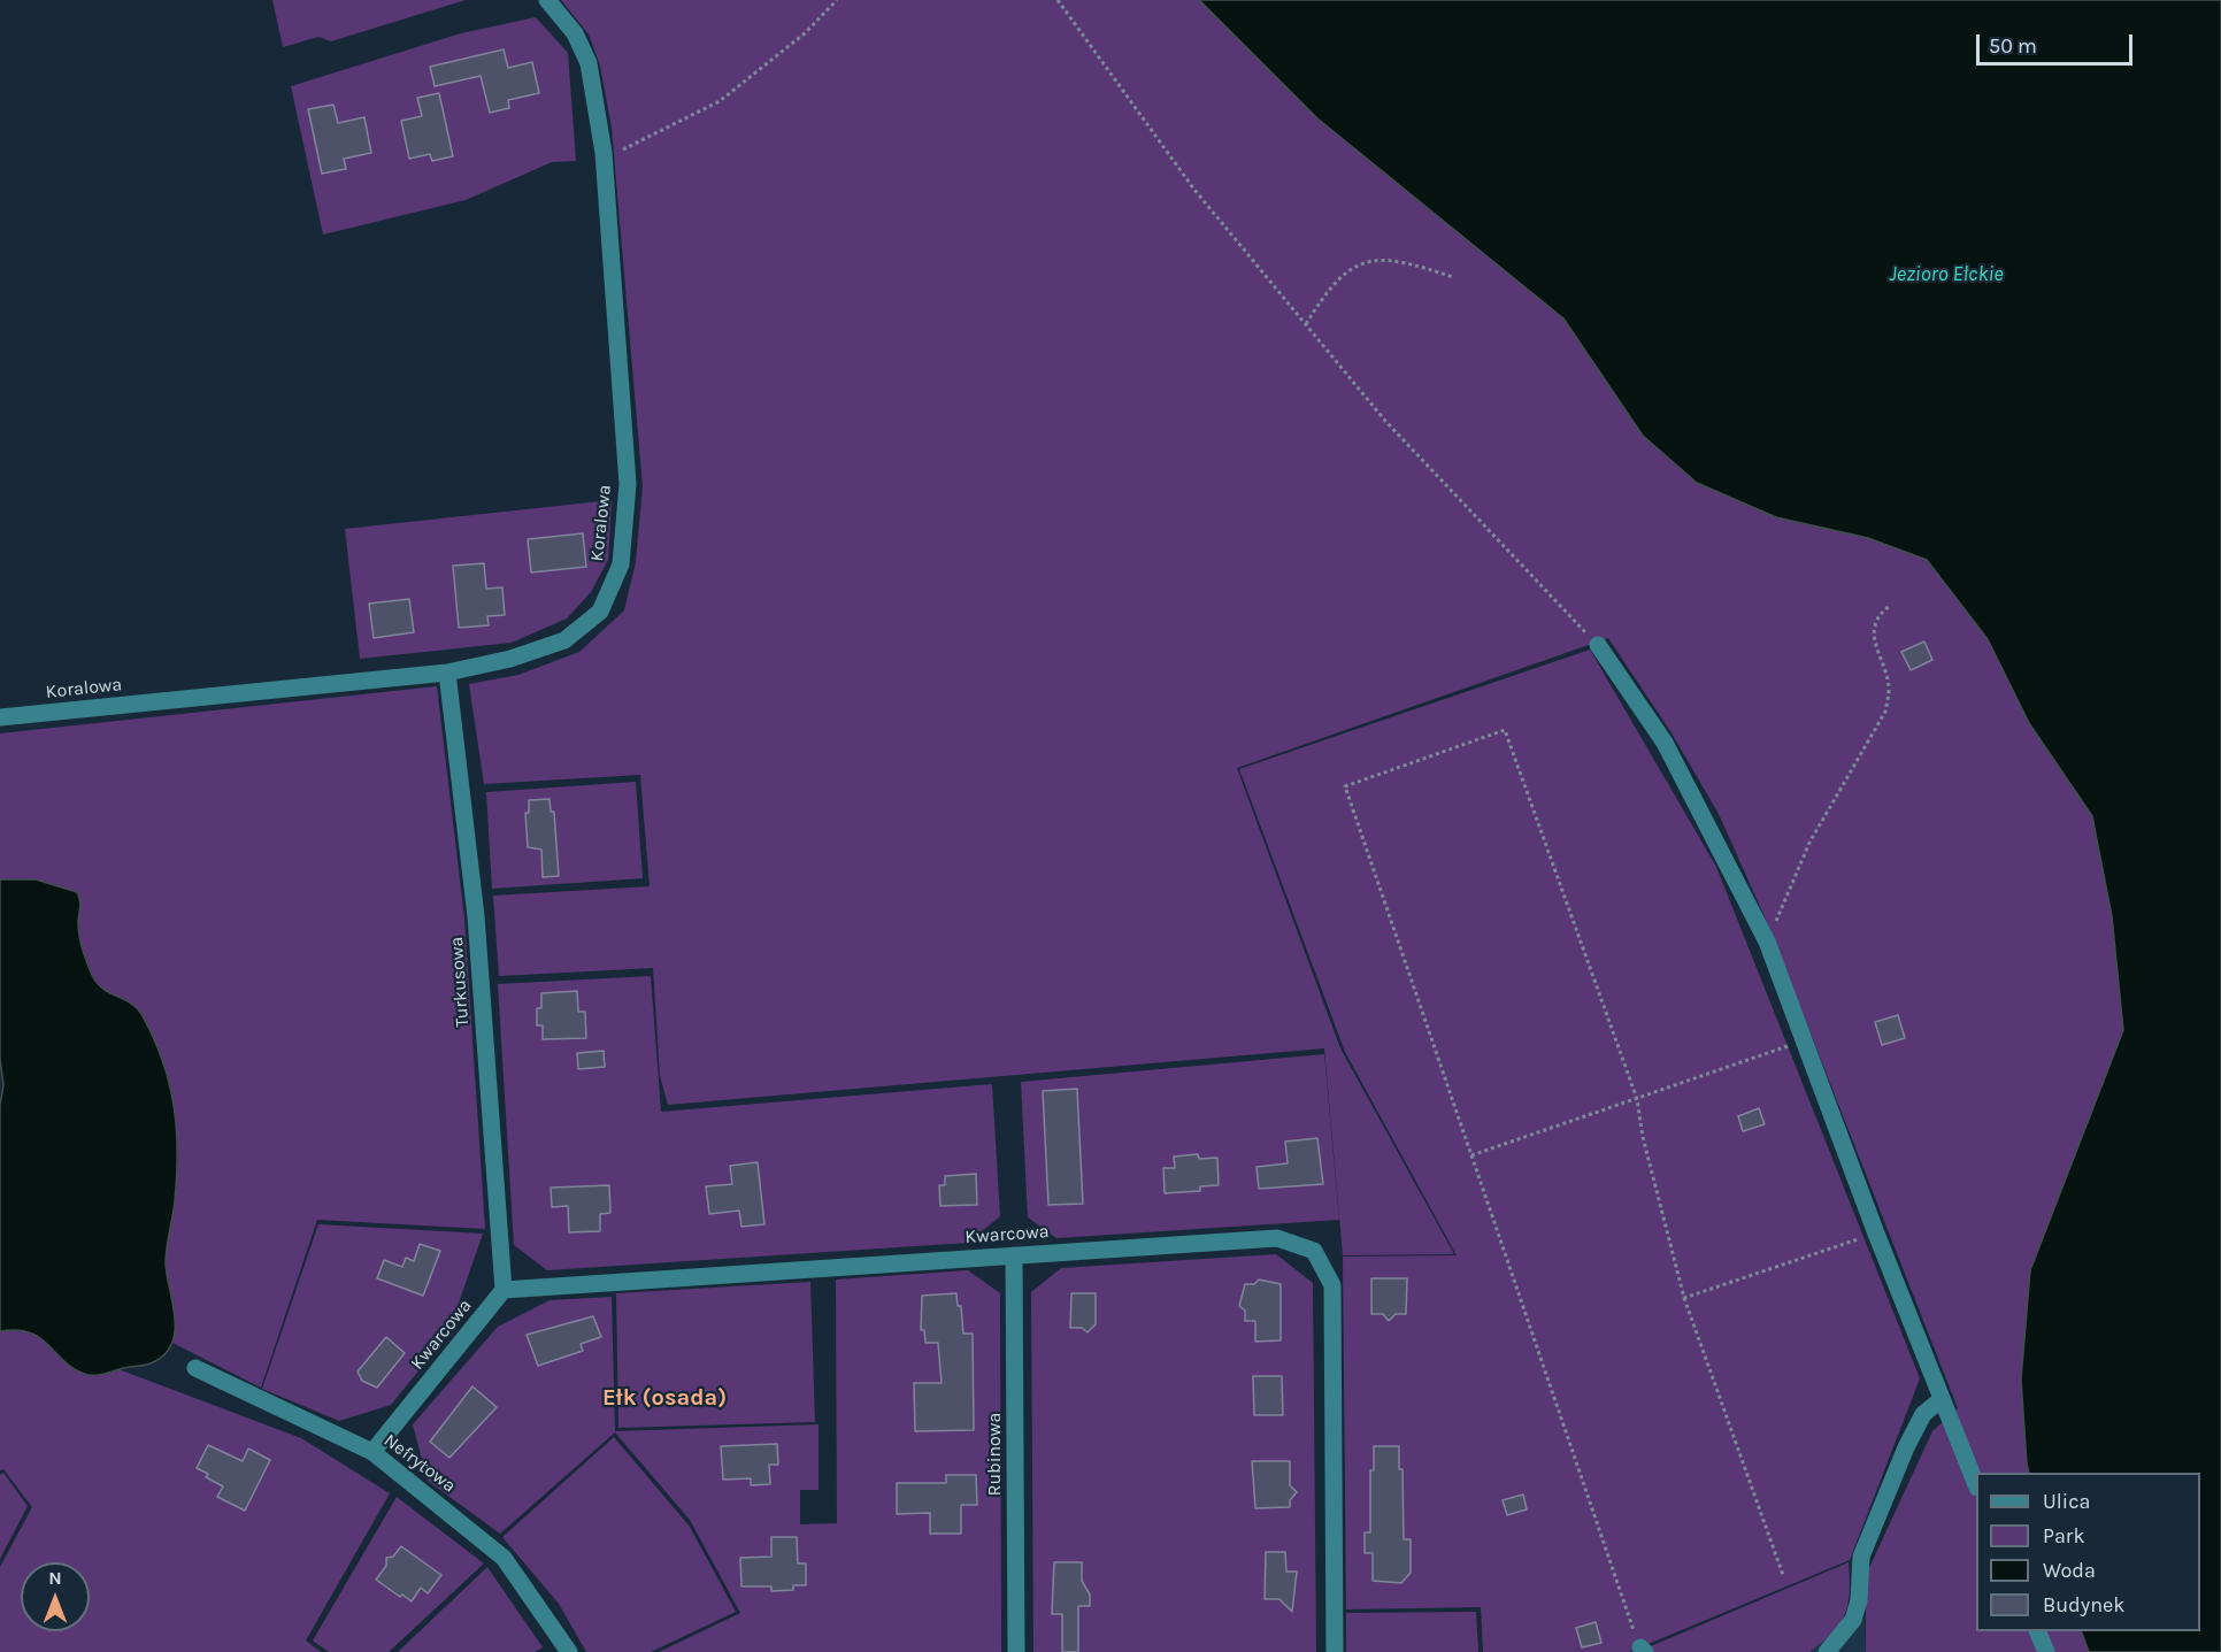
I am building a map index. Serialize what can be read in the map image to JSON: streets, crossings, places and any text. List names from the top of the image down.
{
  "streets": {
    "street": [
      "Koralowa",
      "Turkusowa",
      "Kwarcowa",
      "Rubinowa",
      "Nefrytowa"
    ]
  },
  "crossings": [
    ["Koralowa", "Turkusowa"],
    ["Turkusowa", "Kwarcowa"],
    ["Kwarcowa", "Rubinowa"],
    ["Kwarcowa", "Nefrytowa"]
  ],
  "districts": ["Ełk (osada)"],
  "water": ["Jezioro Ełckie"],
  "legend": [
    "Ulica",
    "Park",
    "Woda",
    "Budynek"
  ],
  "scale_bar": "50 m",
  "north": "top"
}
